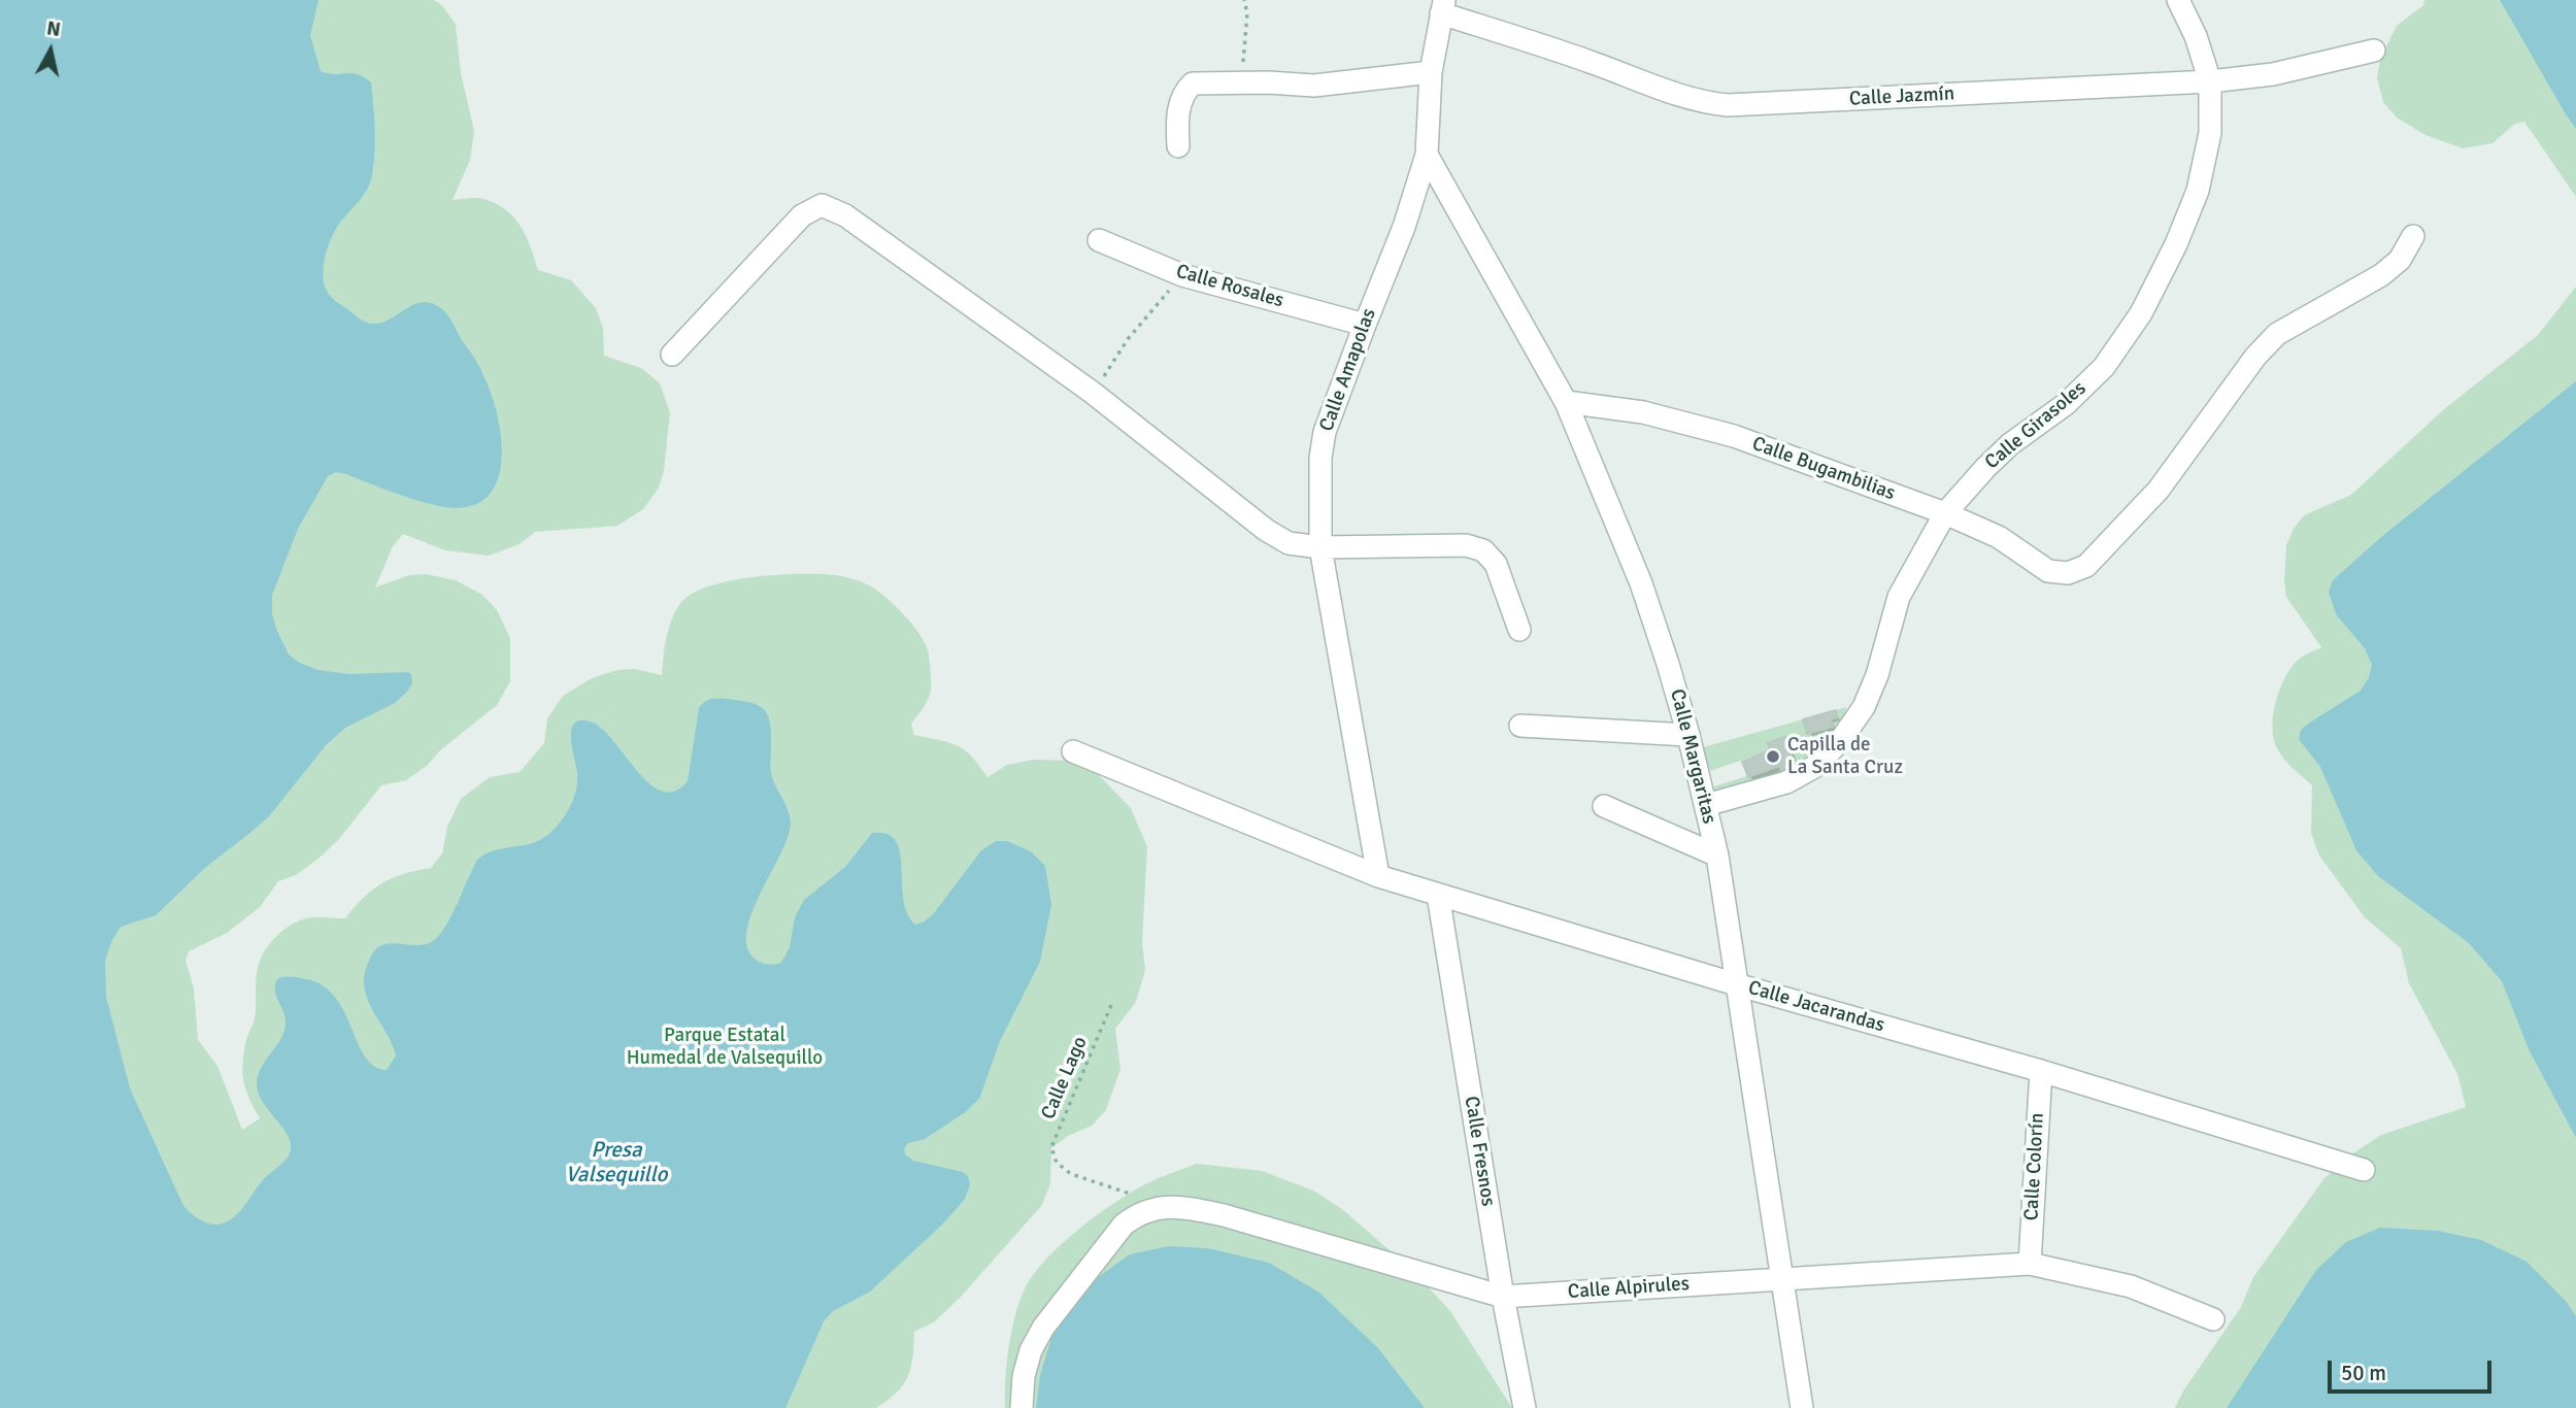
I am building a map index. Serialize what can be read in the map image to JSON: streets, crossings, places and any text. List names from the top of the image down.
{
  "streets": {
    "street": [
      "Calle Jazmín",
      "Calle Rosales",
      "Calle Amapolas",
      "Calle Girasoles",
      "Calle Bugambilias",
      "Calle Margaritas",
      "Calle Jacarandas",
      "Calle Fresnos",
      "Calle Colorín",
      "Calle Alpirules"
    ],
    "path": ["Calle Lago"]
  },
  "crossings": [
    ["Calle Jazmín", "Calle Amapolas"],
    ["Calle Jazmín", "Calle Girasoles"],
    ["Calle Rosales", "Calle Amapolas"],
    ["Calle Amapolas", "Calle Margaritas"],
    ["Calle Amapolas", "Calle Jacarandas"],
    ["Calle Girasoles", "Calle Bugambilias"],
    ["Calle Girasoles", "Calle Margaritas"],
    ["Calle Bugambilias", "Calle Margaritas"],
    ["Calle Margaritas", "Calle Jacarandas"],
    ["Calle Margaritas", "Calle Alpirules"],
    ["Calle Jacarandas", "Calle Fresnos"],
    ["Calle Jacarandas", "Calle Colorín"],
    ["Calle Lago", "Calle Alpirules"],
    ["Calle Fresnos", "Calle Alpirules"],
    ["Calle Colorín", "Calle Alpirules"]
  ],
  "water": ["Presa Valsequillo"],
  "parks": ["Parque Estatal Humedal de Valsequillo"],
  "places": ["Capilla de La Santa Cruz"],
  "scale_bar": "50 m",
  "north": "top"
}
